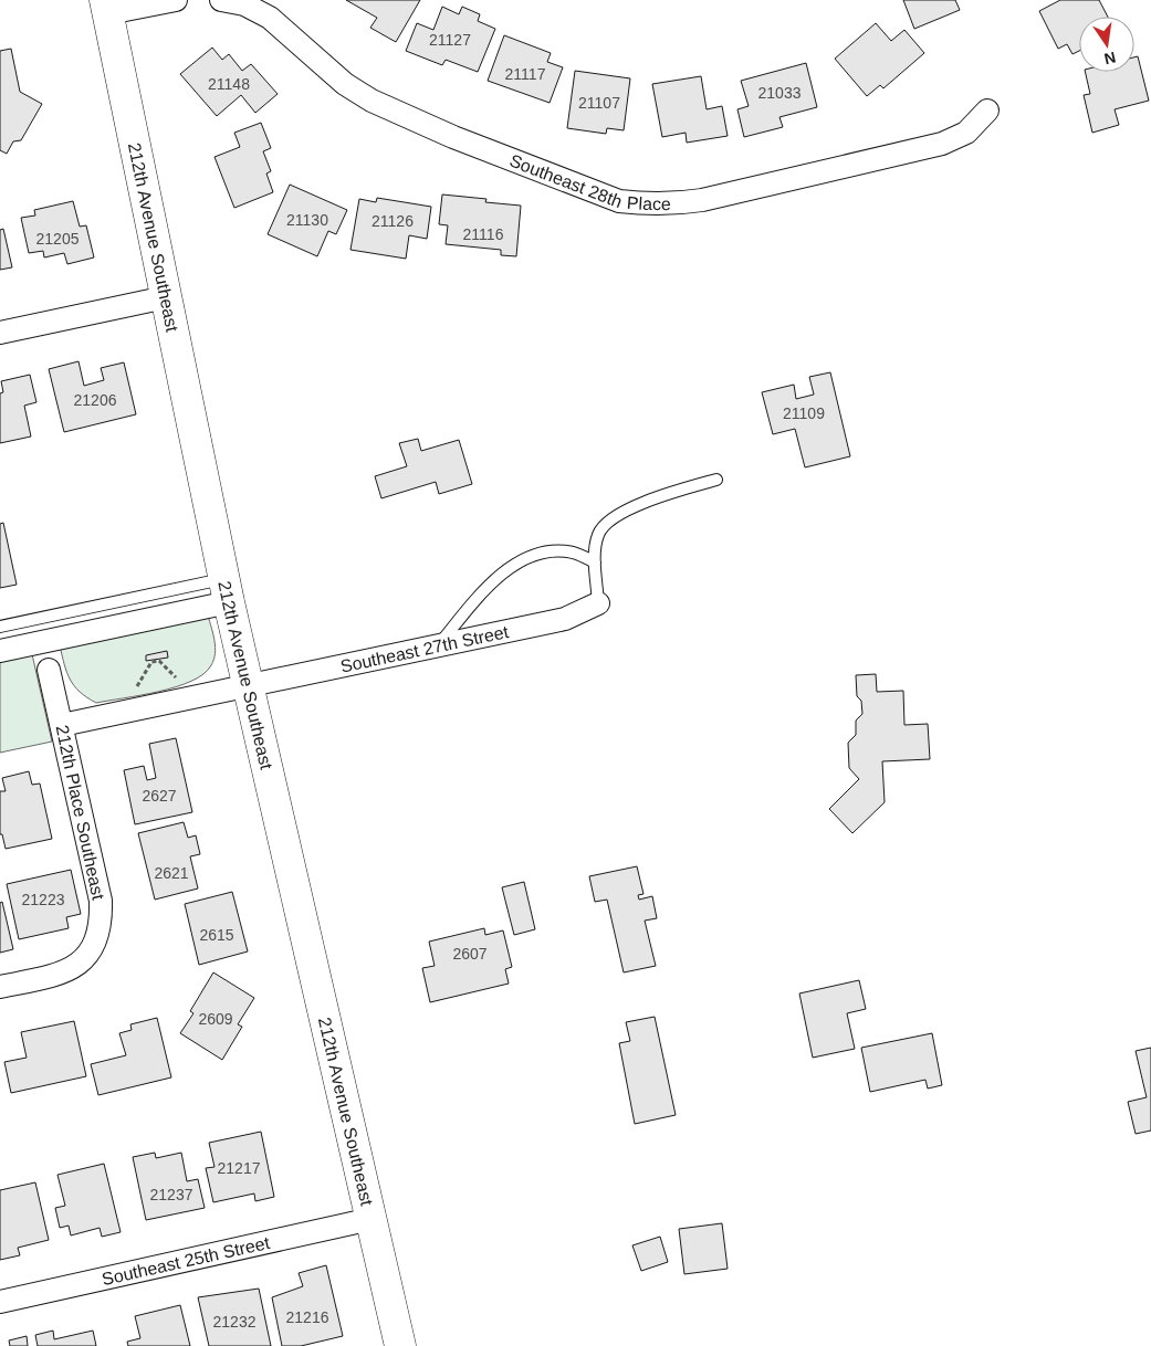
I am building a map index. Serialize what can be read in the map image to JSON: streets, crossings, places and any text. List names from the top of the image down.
{
  "streets": {
    "street": [
      "Southeast 28th Place",
      "212th Avenue Southeast",
      "Southeast 27th Street",
      "212th Place Southeast",
      "Southeast 25th Street"
    ]
  },
  "crossings": [
    ["212th Avenue Southeast", "Southeast 27th Street"],
    ["212th Avenue Southeast", "Southeast 25th Street"],
    ["Southeast 27th Street", "212th Place Southeast"]
  ],
  "house_numbers": [
    "21127",
    "21117",
    "21148",
    "21033",
    "21107",
    "21130",
    "21126",
    "21116",
    "21205",
    "21206",
    "21109",
    "2627",
    "2621",
    "21223",
    "2615",
    "2607",
    "2609",
    "21217",
    "21237",
    "21216",
    "21232"
  ],
  "north": "bottom"
}
